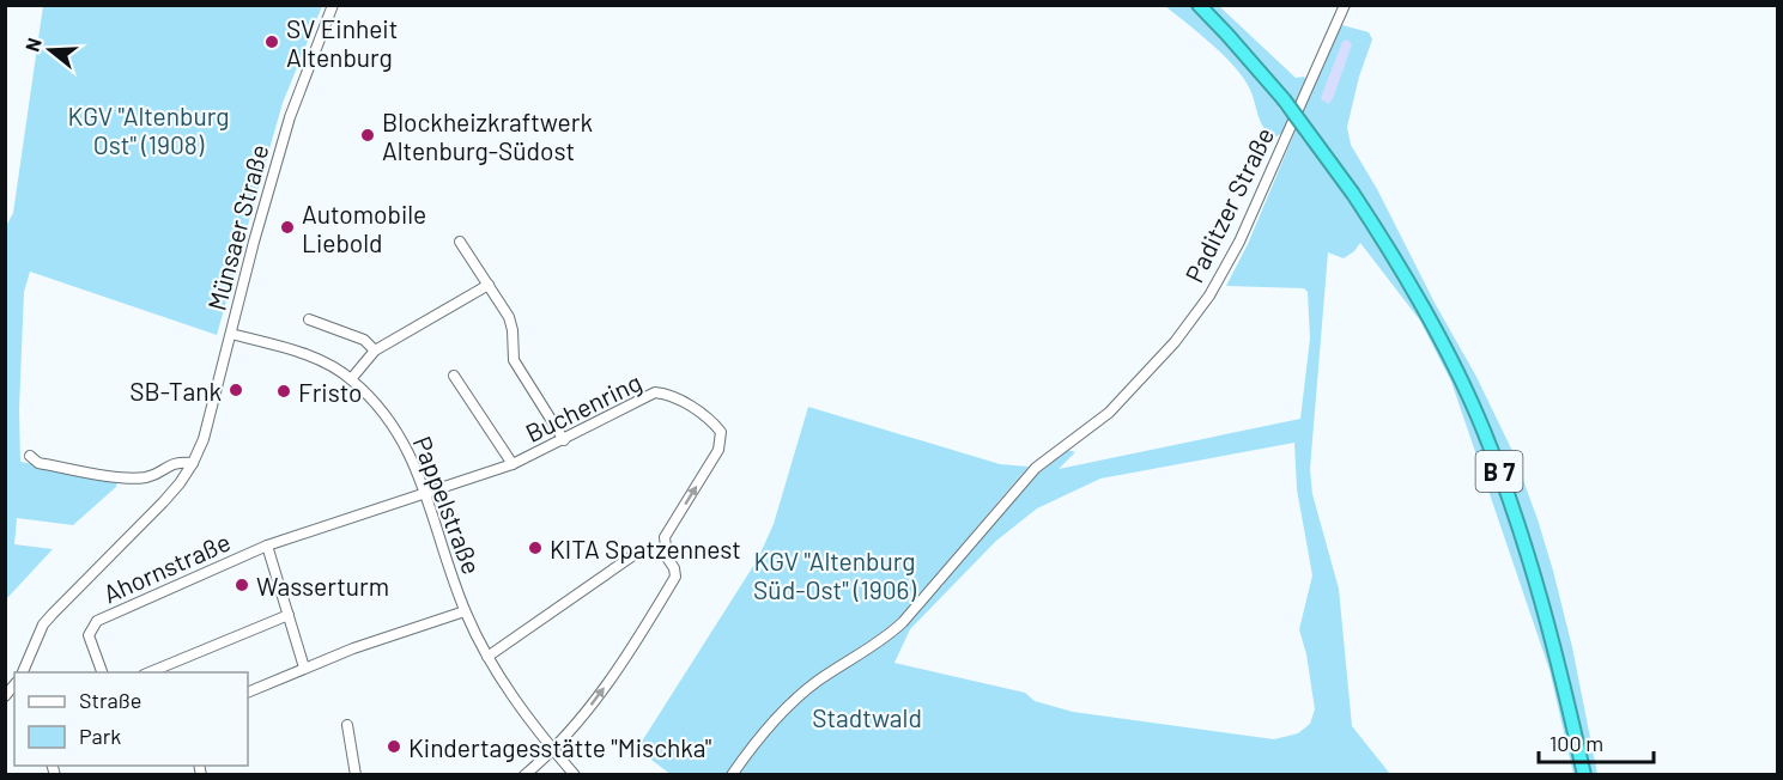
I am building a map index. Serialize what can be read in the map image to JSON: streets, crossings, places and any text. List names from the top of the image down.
{
  "streets": {
    "highway": ["B 7"],
    "street": [
      "Paditzer Straße",
      "Münsaer Straße",
      "Buchenring",
      "Pappelstraße",
      "Ahornstraße"
    ]
  },
  "crossings": [
    ["Münsaer Straße", "Pappelstraße"],
    ["Buchenring", "Pappelstraße"],
    ["Buchenring", "Ahornstraße"],
    ["Pappelstraße", "Ahornstraße"]
  ],
  "parks": ["KGV \"Altenburg Ost\" (1908)", "KGV \"Altenburg Süd-Ost\" (1906)", "Stadtwald"],
  "places": [
    "SV Einheit Altenburg",
    "Blockheizkraftwerk Altenburg-Südost",
    "Automobile Liebold",
    "SB-Tank",
    "Fristo",
    "KITA Spatzennest",
    "Wasserturm",
    "Kindertagesstätte \"Mischka\""
  ],
  "legend": ["Straße", "Park"],
  "scale_bar": "100 m",
  "north": "left"
}
